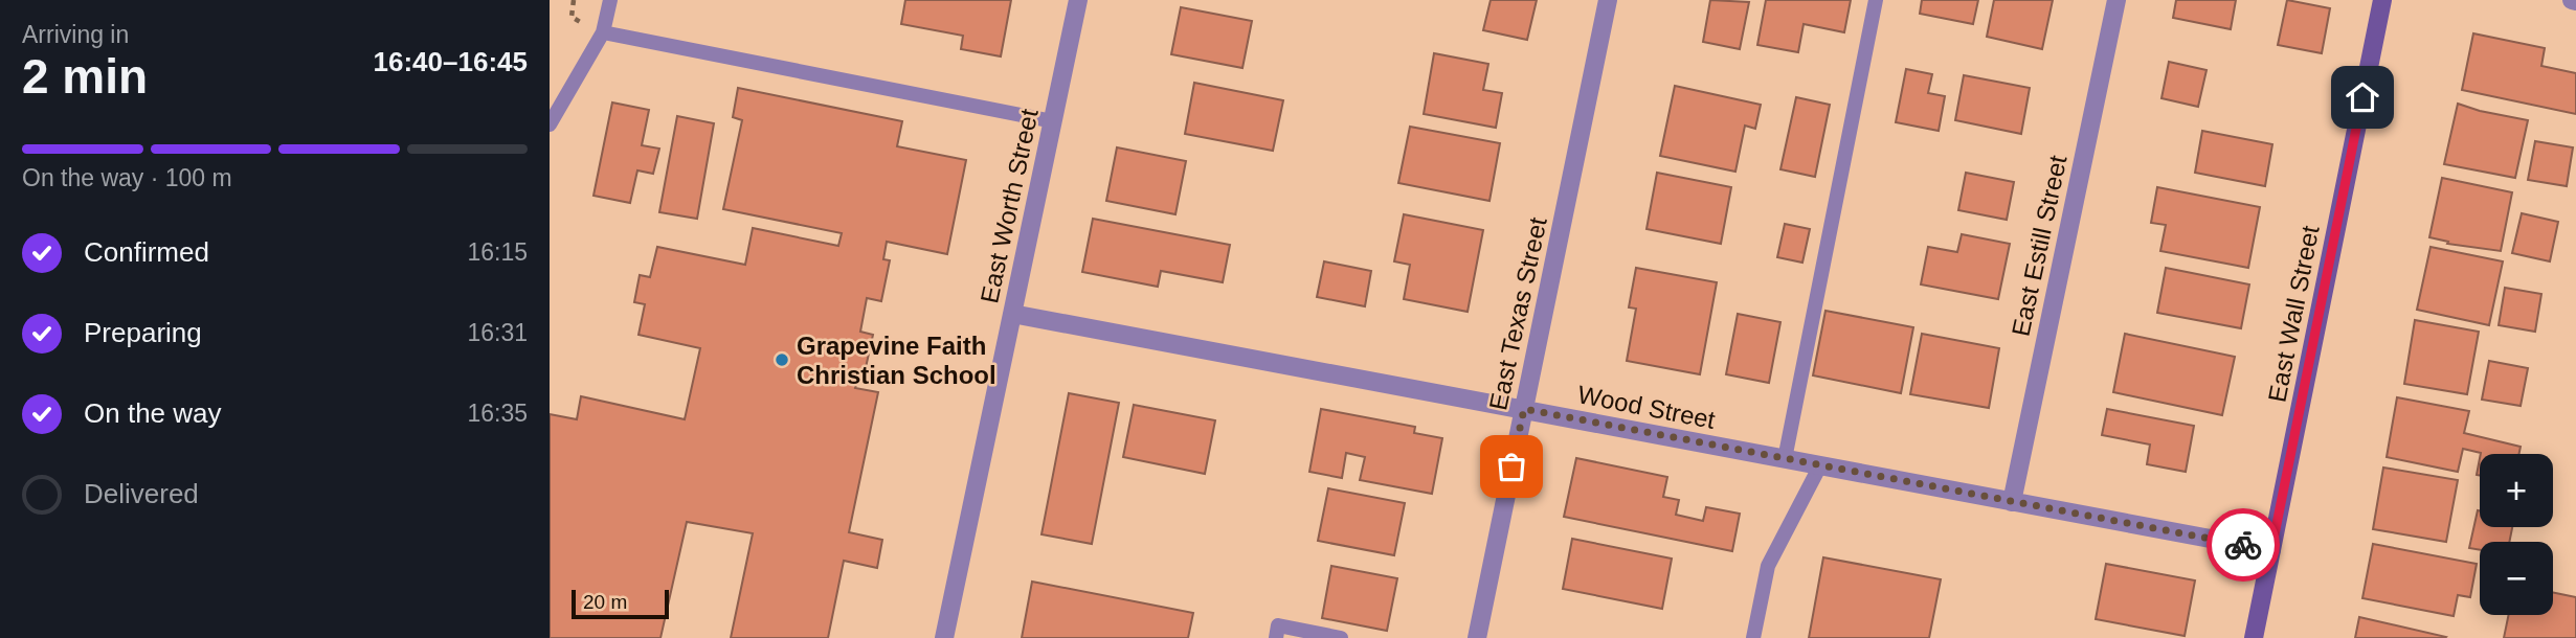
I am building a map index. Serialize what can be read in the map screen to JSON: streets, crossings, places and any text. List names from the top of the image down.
{
  "streets": {
    "street": [
      "East Worth Street",
      "East Estill Street",
      "East Texas Street",
      "East Wall Street",
      "Wood Street"
    ]
  },
  "crossings": [
    ["East Worth Street", "Wood Street"],
    ["East Estill Street", "Wood Street"],
    ["East Texas Street", "Wood Street"],
    ["East Wall Street", "Wood Street"]
  ],
  "places": ["Grapevine Faith Christian School"],
  "scale_bar": "20 m",
  "page": {
    "heading": ["2 min", "Arriving in", "16:40–16:45"],
    "bar": "On the way · 100 m",
    "list": [
      ["Confirmed", "16:15"],
      ["Preparing", "16:31"],
      ["On the way", "16:35"],
      "Delivered"
    ],
    "map_buttons": ["+", "−"],
    "scale": "20 m"
  }
}
